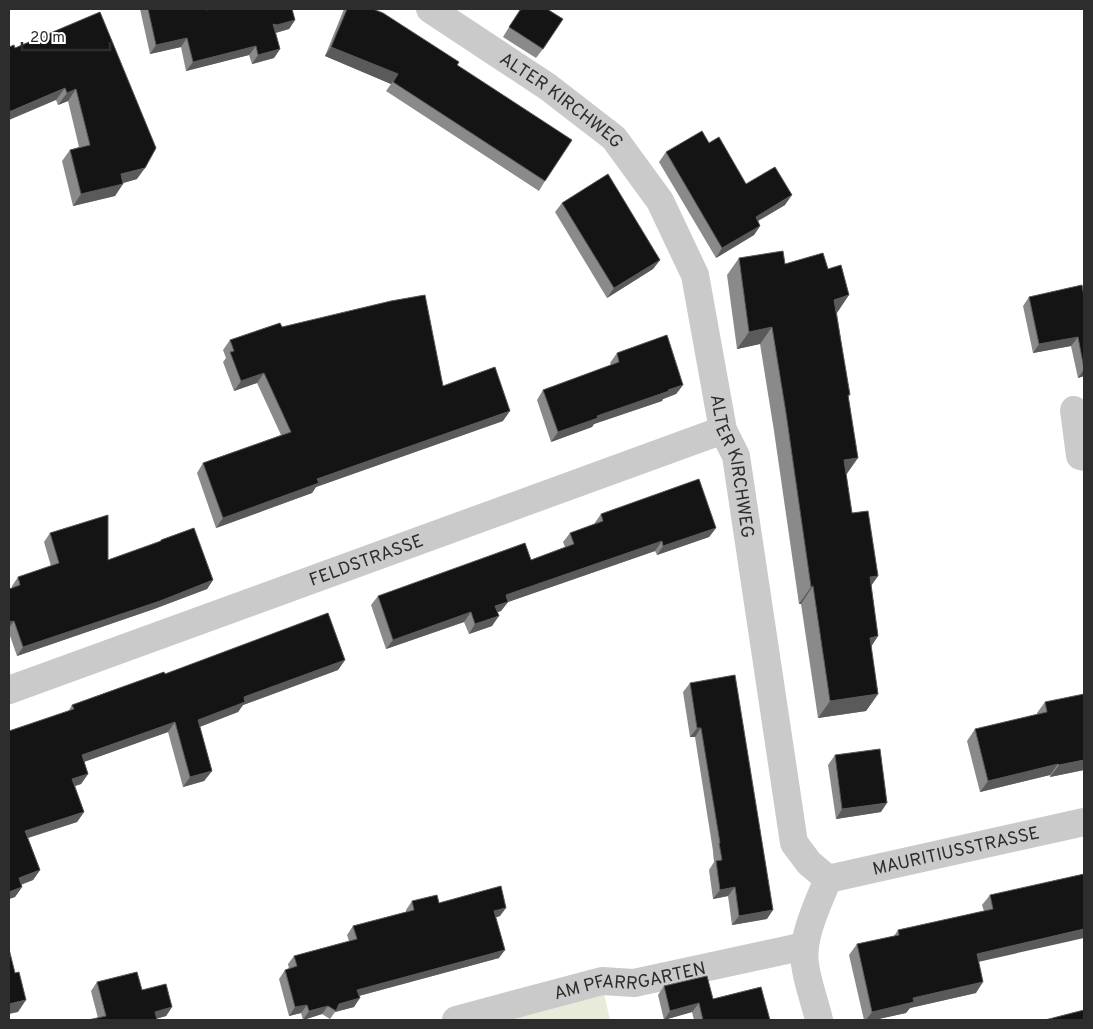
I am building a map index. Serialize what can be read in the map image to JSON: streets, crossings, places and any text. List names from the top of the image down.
{
  "streets": {
    "street": [
      "ALTER KIRCHWEG",
      "FELDSTRASSE",
      "MAURITIUSSTRASSE",
      "AM PFARRGARTEN"
    ]
  },
  "crossings": [
    ["ALTER KIRCHWEG", "FELDSTRASSE"],
    ["ALTER KIRCHWEG", "MAURITIUSSTRASSE"]
  ],
  "scale_bar": "20 m"
}
